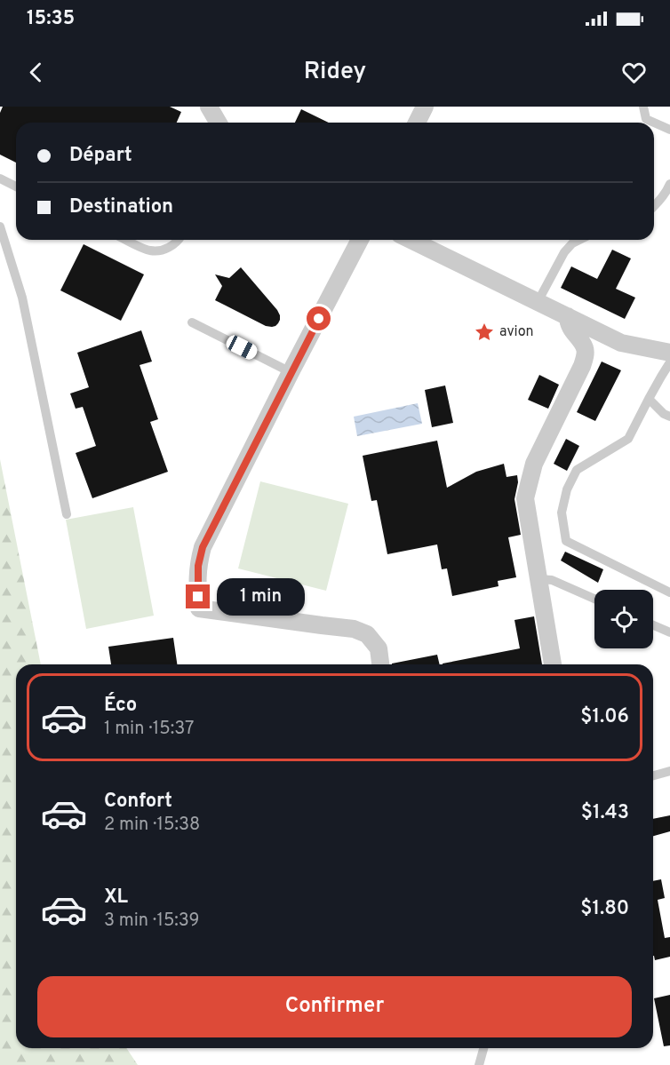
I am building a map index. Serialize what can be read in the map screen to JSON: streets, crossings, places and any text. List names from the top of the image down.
{
  "places": {
    "place": ["avion"]
  },
  "page": {
    "status": "15:35",
    "header": "Ridey",
    "banner": ["Départ", "Destination"],
    "bubble": "1 min",
    "list": [
      {
        "name": "Éco",
        "note": "1 min · 15:37",
        "value": "$1.06"
      },
      {
        "name": "Confort",
        "note": "2 min · 15:38",
        "value": "$1.43"
      },
      {
        "name": "XL",
        "note": "3 min · 15:39",
        "value": "$1.80"
      }
    ],
    "buttons": "Confirmer"
  }
}
